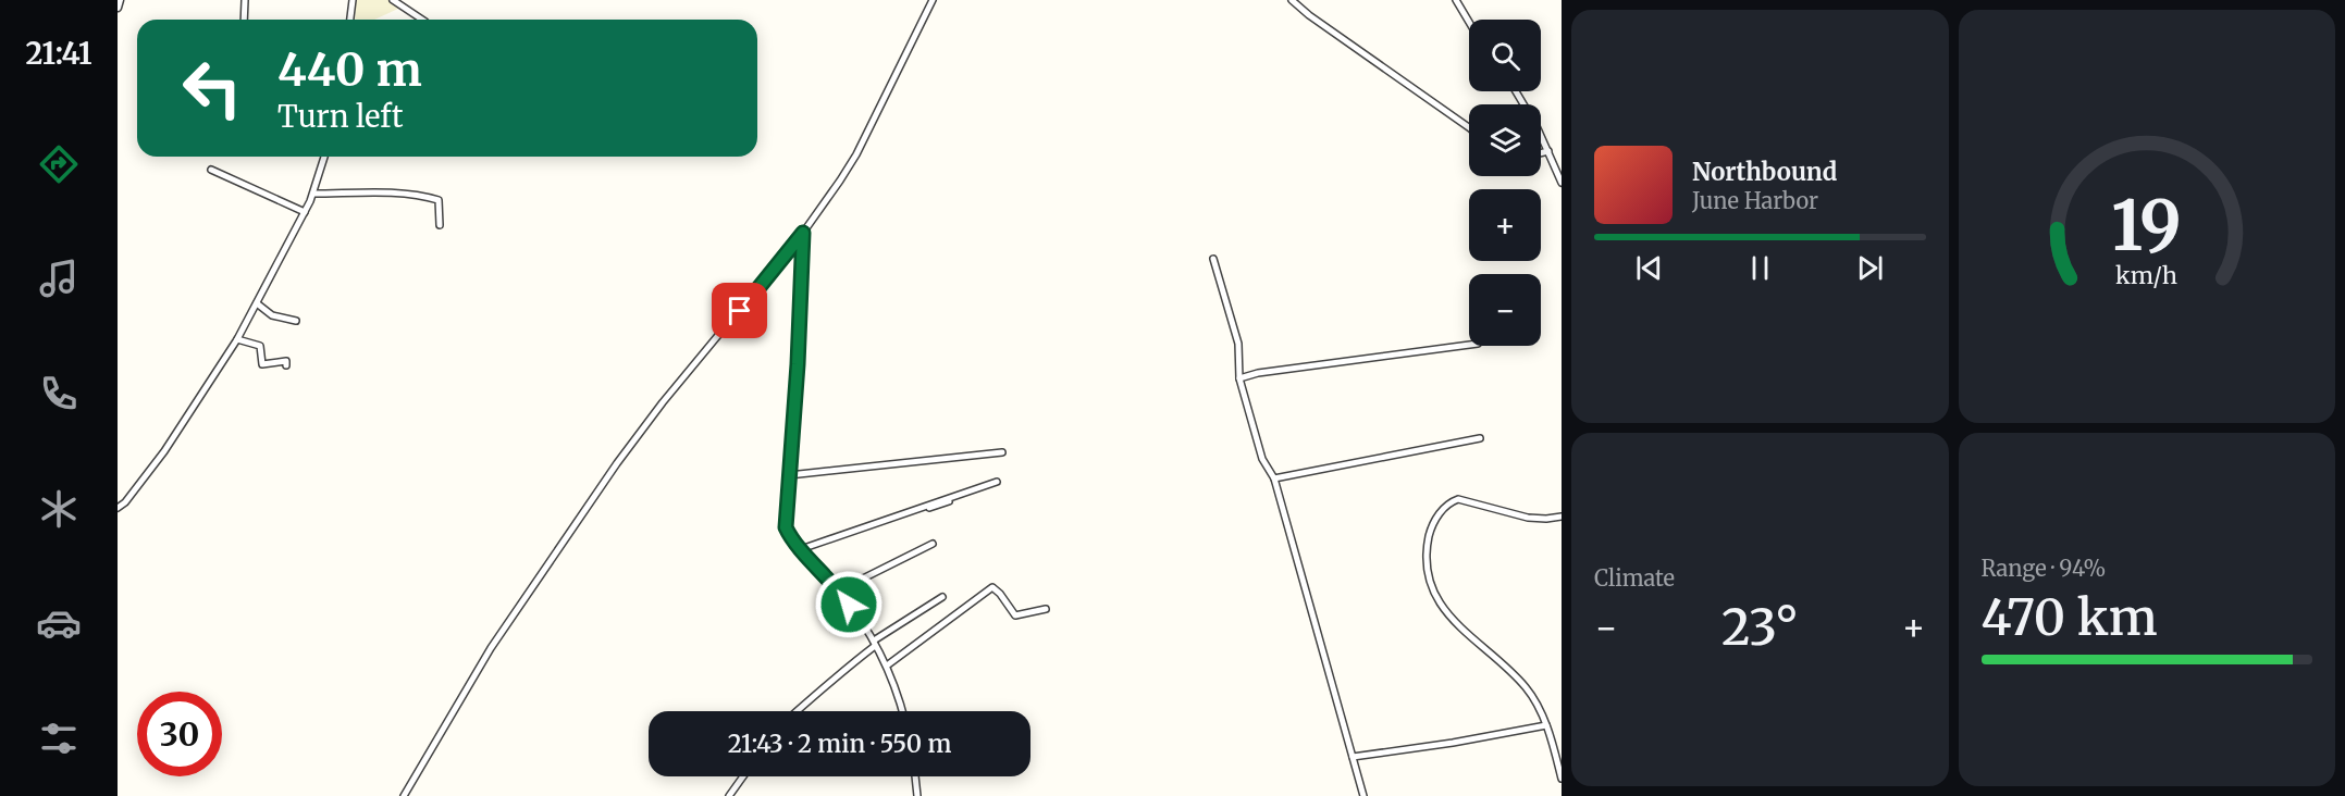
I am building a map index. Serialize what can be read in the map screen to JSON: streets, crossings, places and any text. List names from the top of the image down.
{
  "page": {
    "tabs": "21:41",
    "map_buttons": ["+", "−"],
    "turn": ["440 m", "Turn left"],
    "song": ["Northbound", "June Harbor"],
    "tile": [
      "Climate",
      ["Range · 94%", "470 km"]
    ],
    "heat": ["−", "23°", "+"],
    "limit": "30",
    "trip": "21:43 · 2 min · 550 m",
    "gauge": ["19", "km/h"]
  }
}
